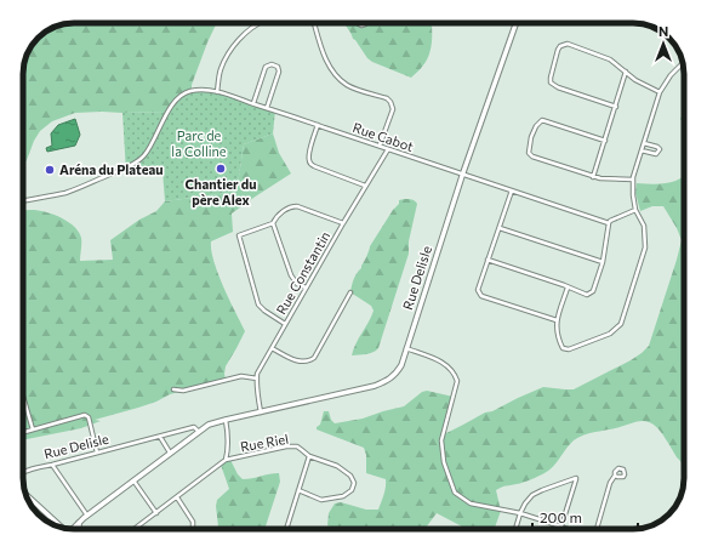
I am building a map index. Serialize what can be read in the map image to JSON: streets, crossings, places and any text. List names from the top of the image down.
{
  "streets": {
    "street": [
      "Rue Cabot",
      "Rue Constantin",
      "Rue Delisle",
      "Rue Riel"
    ]
  },
  "crossings": [
    ["Rue Cabot", "Rue Constantin"],
    ["Rue Cabot", "Rue Delisle"],
    ["Rue Constantin", "Rue Delisle"]
  ],
  "parks": ["Parc de la Colline"],
  "places": ["Chantier du père Alex", "Aréna du Plateau"],
  "scale_bar": "200 m",
  "north": "top"
}
